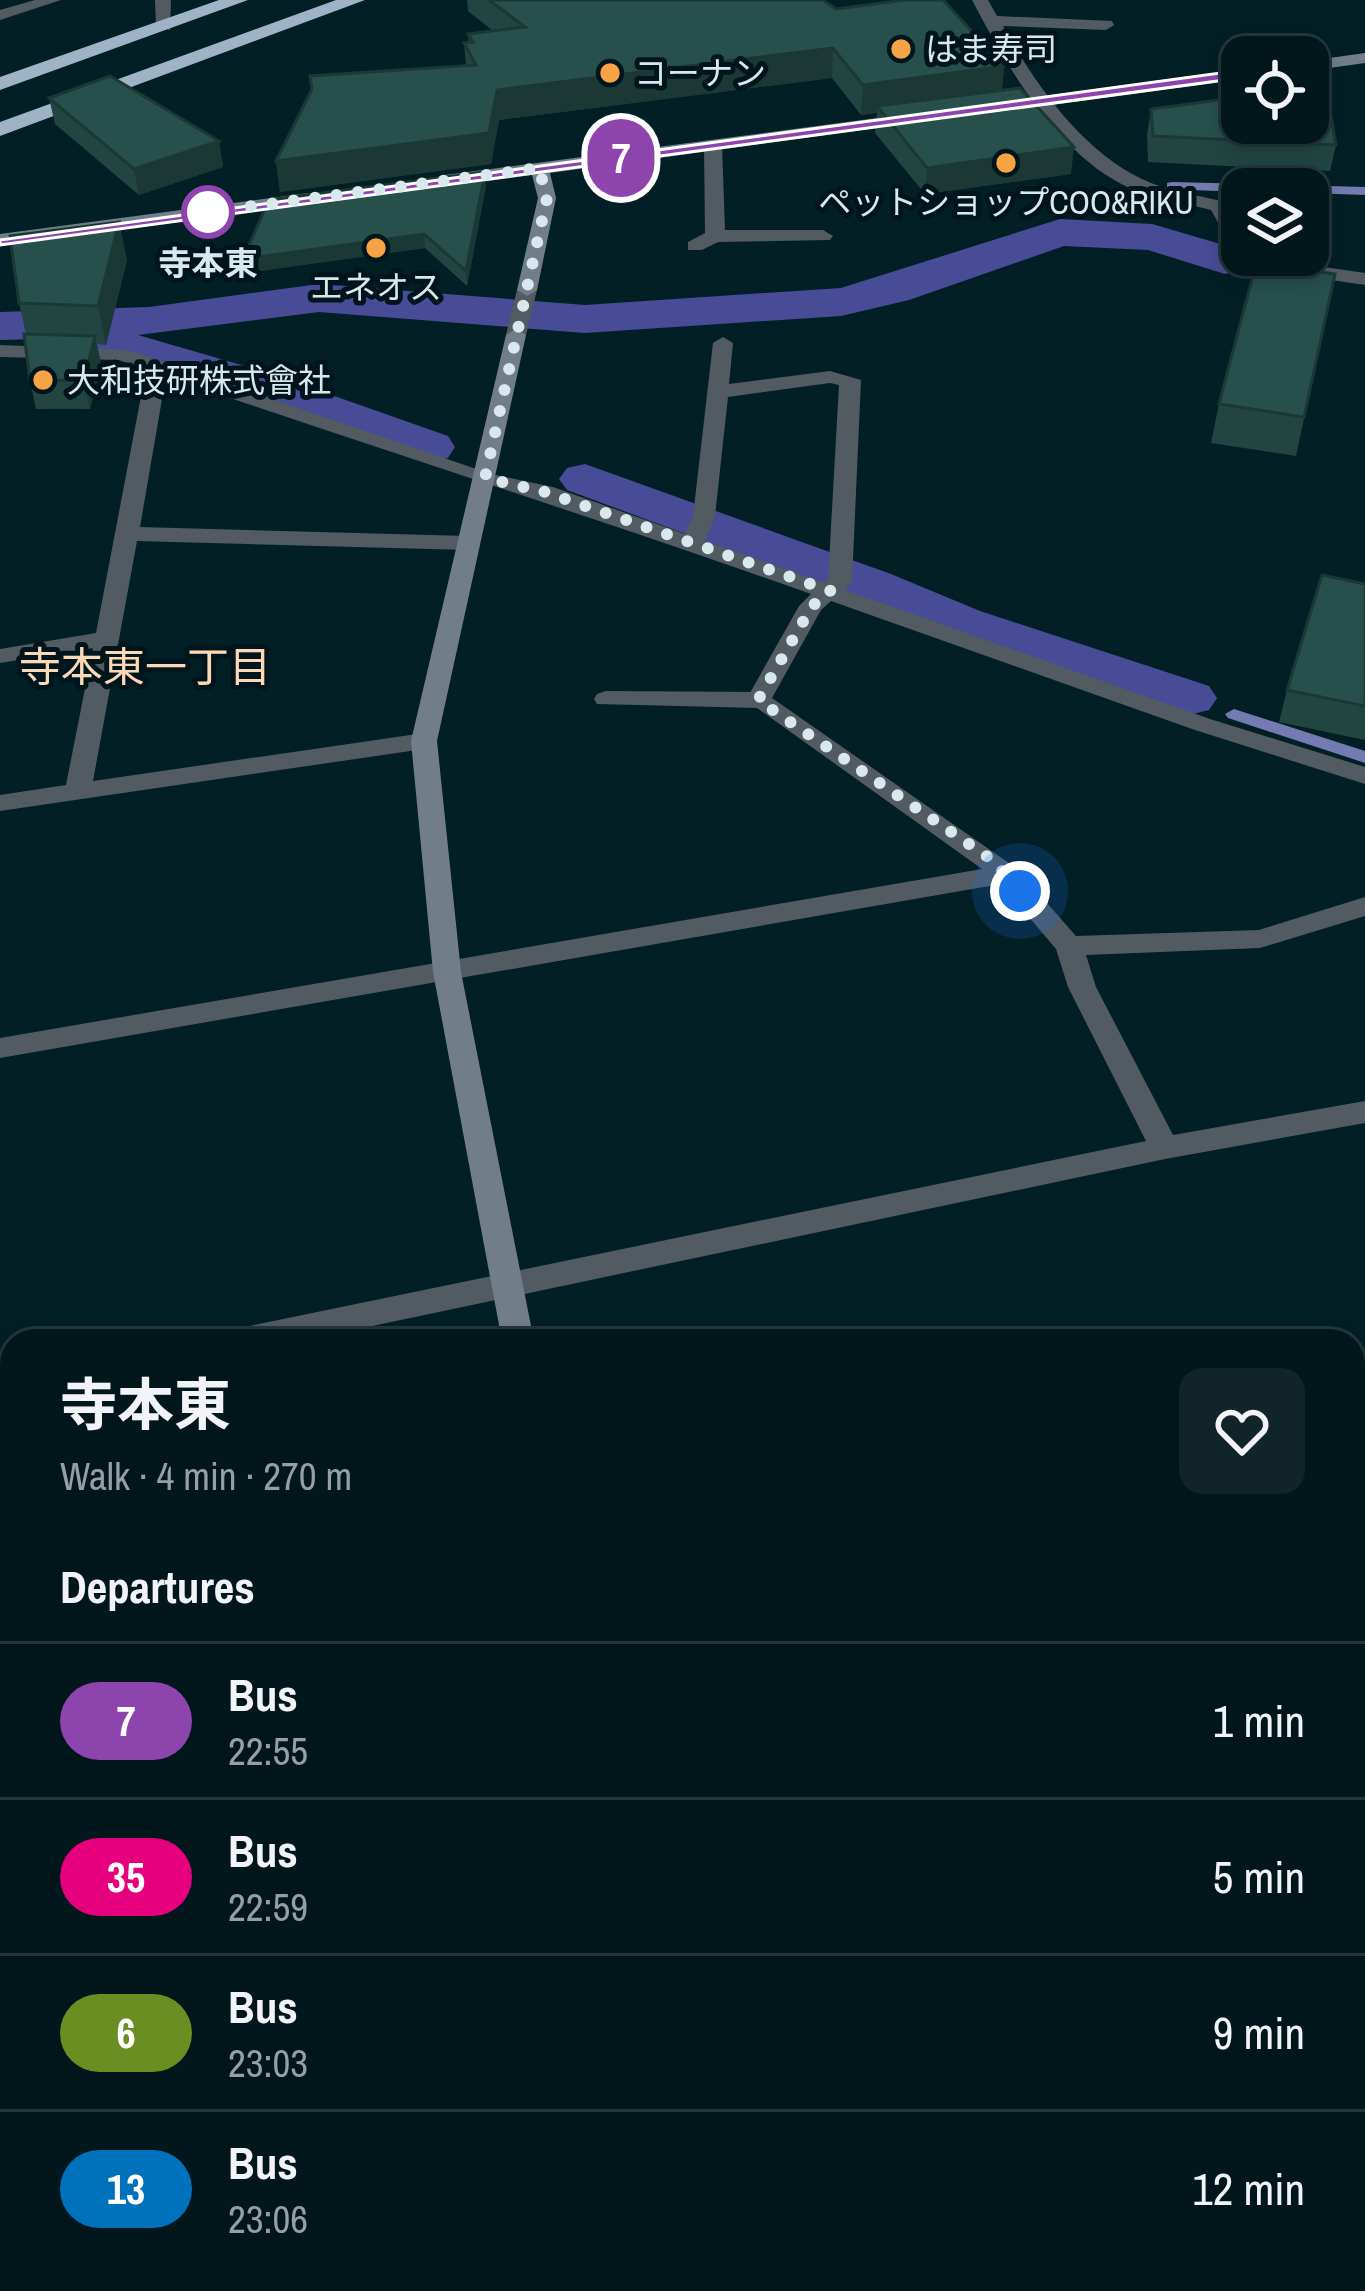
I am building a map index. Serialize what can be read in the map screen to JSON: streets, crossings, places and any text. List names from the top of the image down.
{
  "districts": ["寺本東一丁目"],
  "places": [
    "はま寿司",
    "コーナン",
    "ペットショップCOO&RIKU",
    "寺本東",
    "エネオス",
    "大和技研株式會社"
  ],
  "lines": ["bus line 7"],
  "page": {
    "on_map": "7",
    "heading": [
      ["寺本東", "Walk · 4 min · 270 m"],
      "Departures"
    ],
    "list": [
      {
        "mark": "7",
        "name": "Bus",
        "note": "22:55",
        "value": "1 min"
      },
      {
        "mark": "35",
        "name": "Bus",
        "note": "22:59",
        "value": "5 min"
      },
      {
        "mark": "6",
        "name": "Bus",
        "note": "23:03",
        "value": "9 min"
      },
      {
        "mark": "13",
        "name": "Bus",
        "note": "23:06",
        "value": "12 min"
      }
    ]
  }
}
